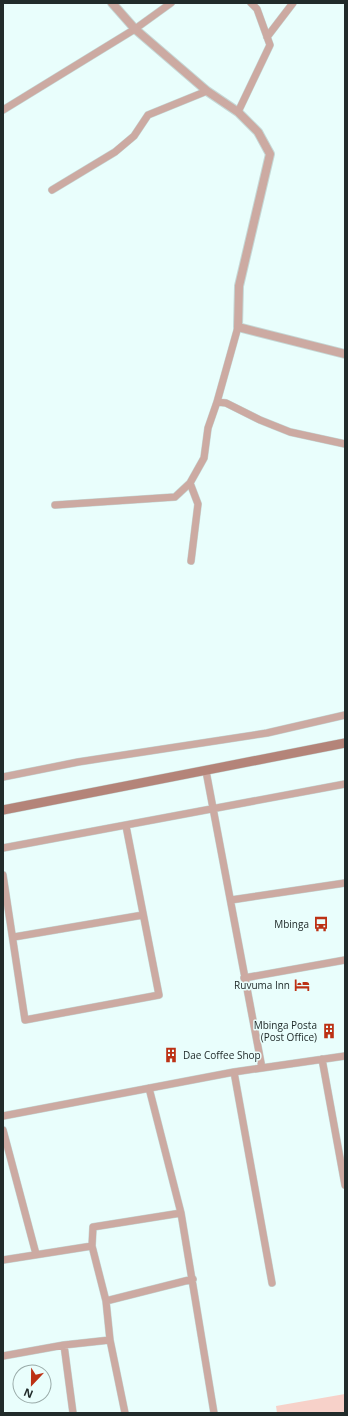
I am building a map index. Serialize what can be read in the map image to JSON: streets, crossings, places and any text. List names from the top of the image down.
{
  "places": {
    "bus stop": ["Mbinga"],
    "hotel": ["Ruvuma Inn"],
    "building": ["Mbinga Posta (Post Office)", "Dae Coffee Shop"]
  },
  "north": "bottom"
}
